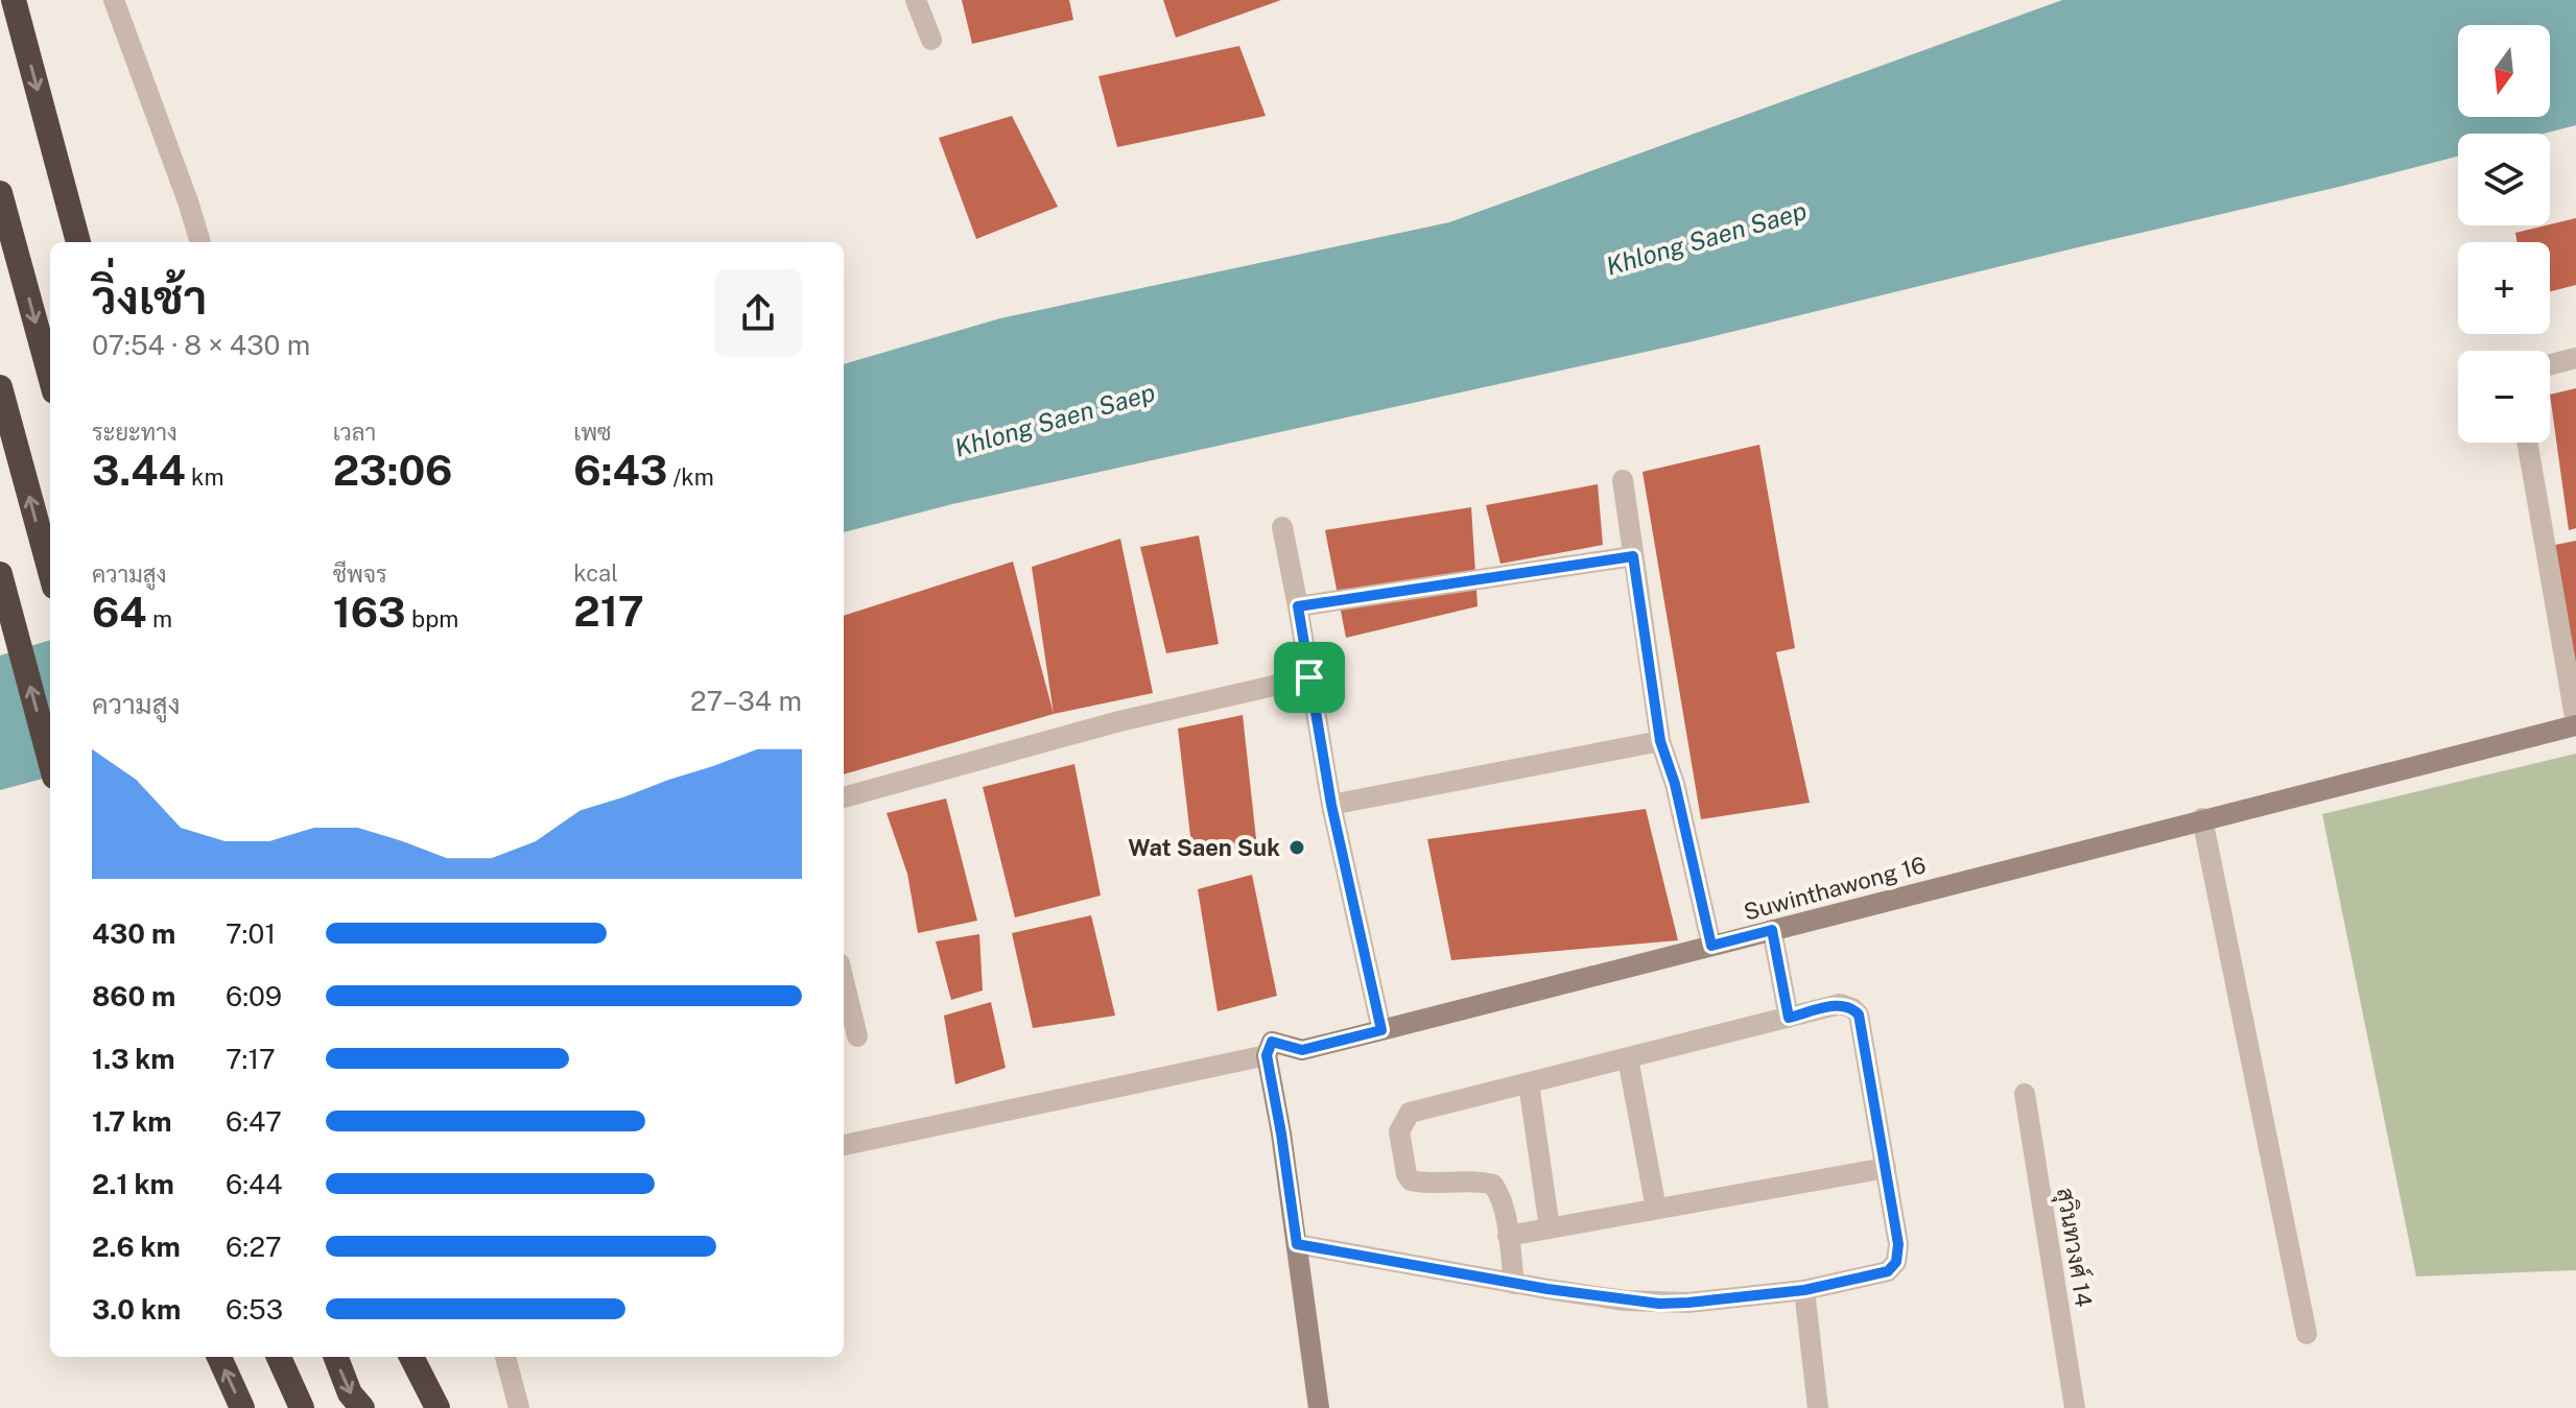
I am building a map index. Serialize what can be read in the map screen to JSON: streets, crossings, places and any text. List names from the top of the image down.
{
  "streets": {
    "street": ["Suwinthawong 16", "สุวินทวงศ์ 14"]
  },
  "water": ["Khlong Saen Saep"],
  "places": ["Wat Saen Suk"],
  "north": "bottom",
  "page": {
    "map_buttons": ["+", "−"],
    "heading": ["วิ่งเช้า", "07:54 · 8 × 430 m"],
    "stats": [
      ["ระยะทาง", "3.44 km"],
      ["เวลา", "23:06"],
      ["เพซ", "6:43 /km"],
      ["ความสูง", "64 m"],
      ["ชีพจร", "163 bpm"],
      ["kcal", "217"]
    ],
    "chart": ["ความสูง", "27–34 m"],
    "list": [
      {
        "name": "430 m",
        "note": "7:01"
      },
      {
        "name": "860 m",
        "note": "6:09"
      },
      {
        "name": "1.3 km",
        "note": "7:17"
      },
      {
        "name": "1.7 km",
        "note": "6:47"
      },
      {
        "name": "2.1 km",
        "note": "6:44"
      },
      {
        "name": "2.6 km",
        "note": "6:27"
      },
      {
        "name": "3.0 km",
        "note": "6:53"
      }
    ]
  }
}
